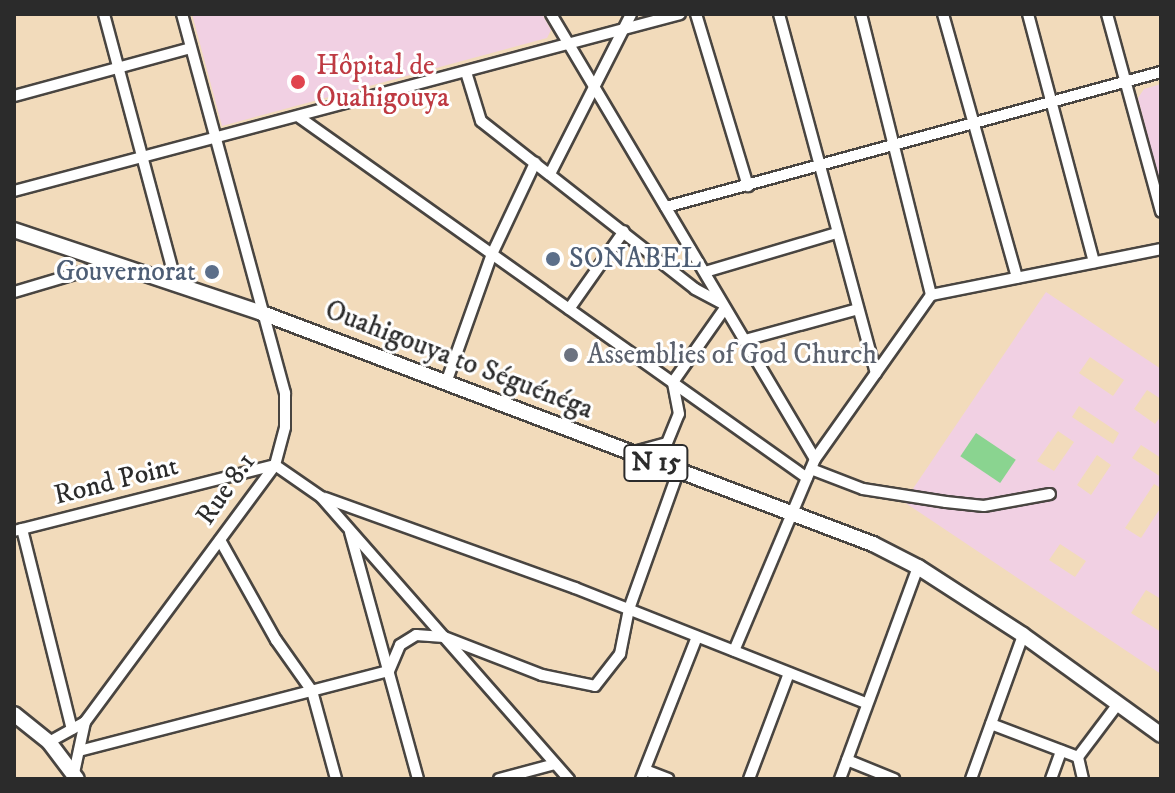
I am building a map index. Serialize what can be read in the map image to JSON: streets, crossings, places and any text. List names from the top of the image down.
{
  "streets": {
    "main road": ["Ouahigouya to Séguénéga", "N 15"],
    "street": ["Rond Point", "Rue 8.1"]
  },
  "crossings": [
    ["Ouahigouya to Séguénéga", "Rue 8.1"],
    ["Rond Point", "Rue 8.1"]
  ],
  "places": [
    "Hôpital de Ouahigouya",
    "SONABEL",
    "Gouvernorat",
    "Assemblies of God Church"
  ]
}
